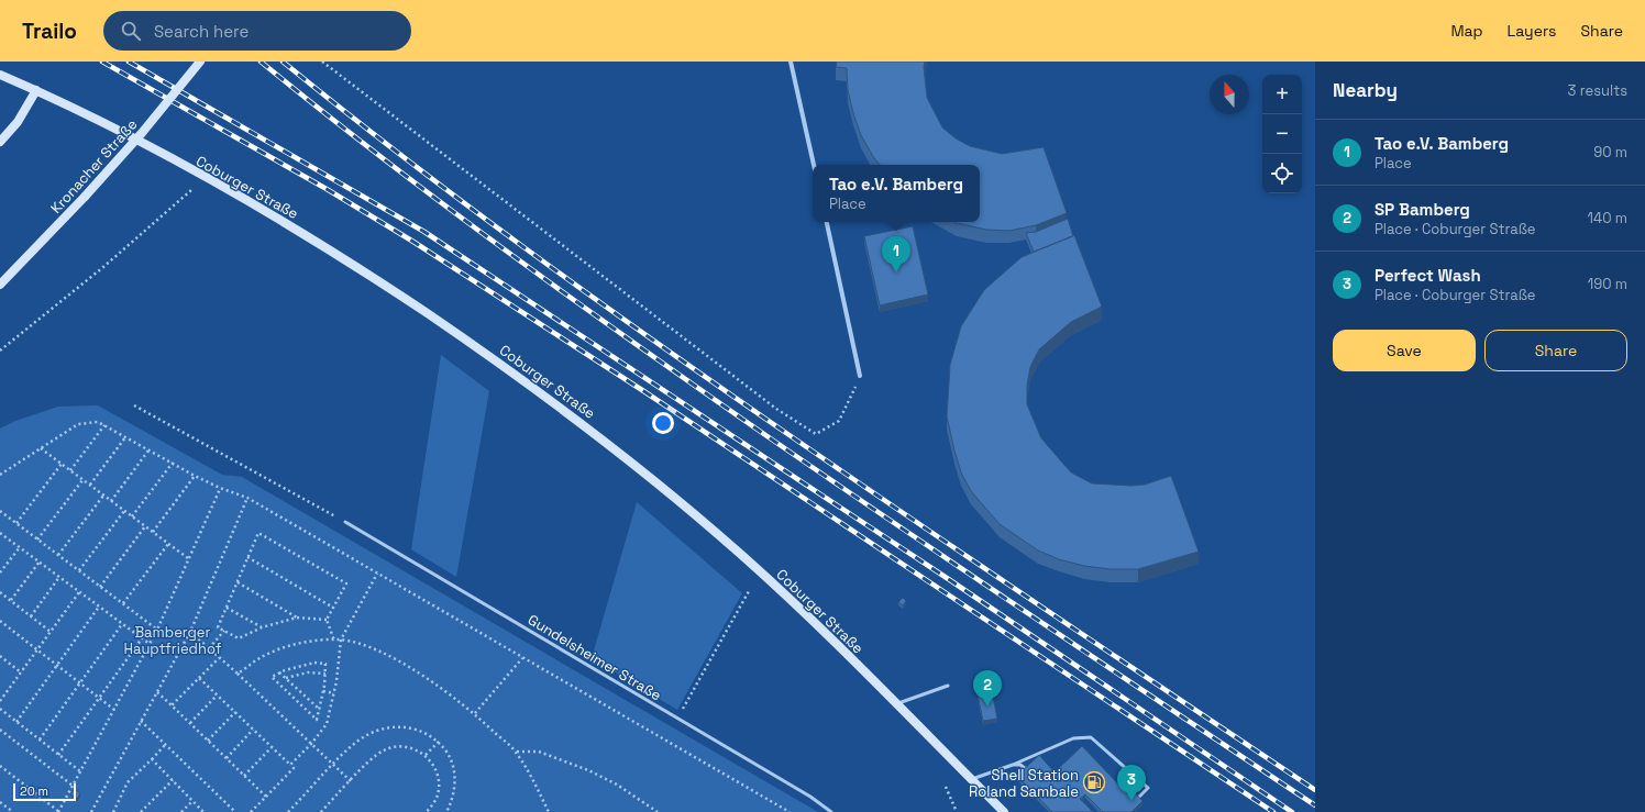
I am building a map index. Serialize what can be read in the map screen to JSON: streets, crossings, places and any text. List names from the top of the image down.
{
  "streets": {
    "street": ["Kronacher Straße", "Coburger Straße"],
    "lane": ["Gundelsheimer Straße"]
  },
  "parks": ["Bamberger Hauptfriedhof"],
  "places": {
    "fuel station": ["Shell Station Roland Sambale"]
  },
  "scale_bar": "20 m",
  "north": "top",
  "page": {
    "header": "Trailo",
    "search": "Search here",
    "nav": ["Map", "Layers", "Share"],
    "heading": ["Nearby", "3 results"],
    "map_buttons": ["+", "−"],
    "list": [
      {
        "mark": "1",
        "name": "Tao e.V. Bamberg",
        "note": "Place",
        "value": "90 m"
      },
      {
        "mark": "2",
        "name": "SP Bamberg",
        "note": "Place · Coburger Straße",
        "value": "140 m"
      },
      {
        "mark": "3",
        "name": "Perfect Wash",
        "note": "Place · Coburger Straße",
        "value": "190 m"
      }
    ],
    "popup": ["Tao e.V. Bamberg", "Place"],
    "pins": ["1", "2", "3"],
    "buttons": ["Save", "Share"],
    "scale": "20 m"
  }
}
